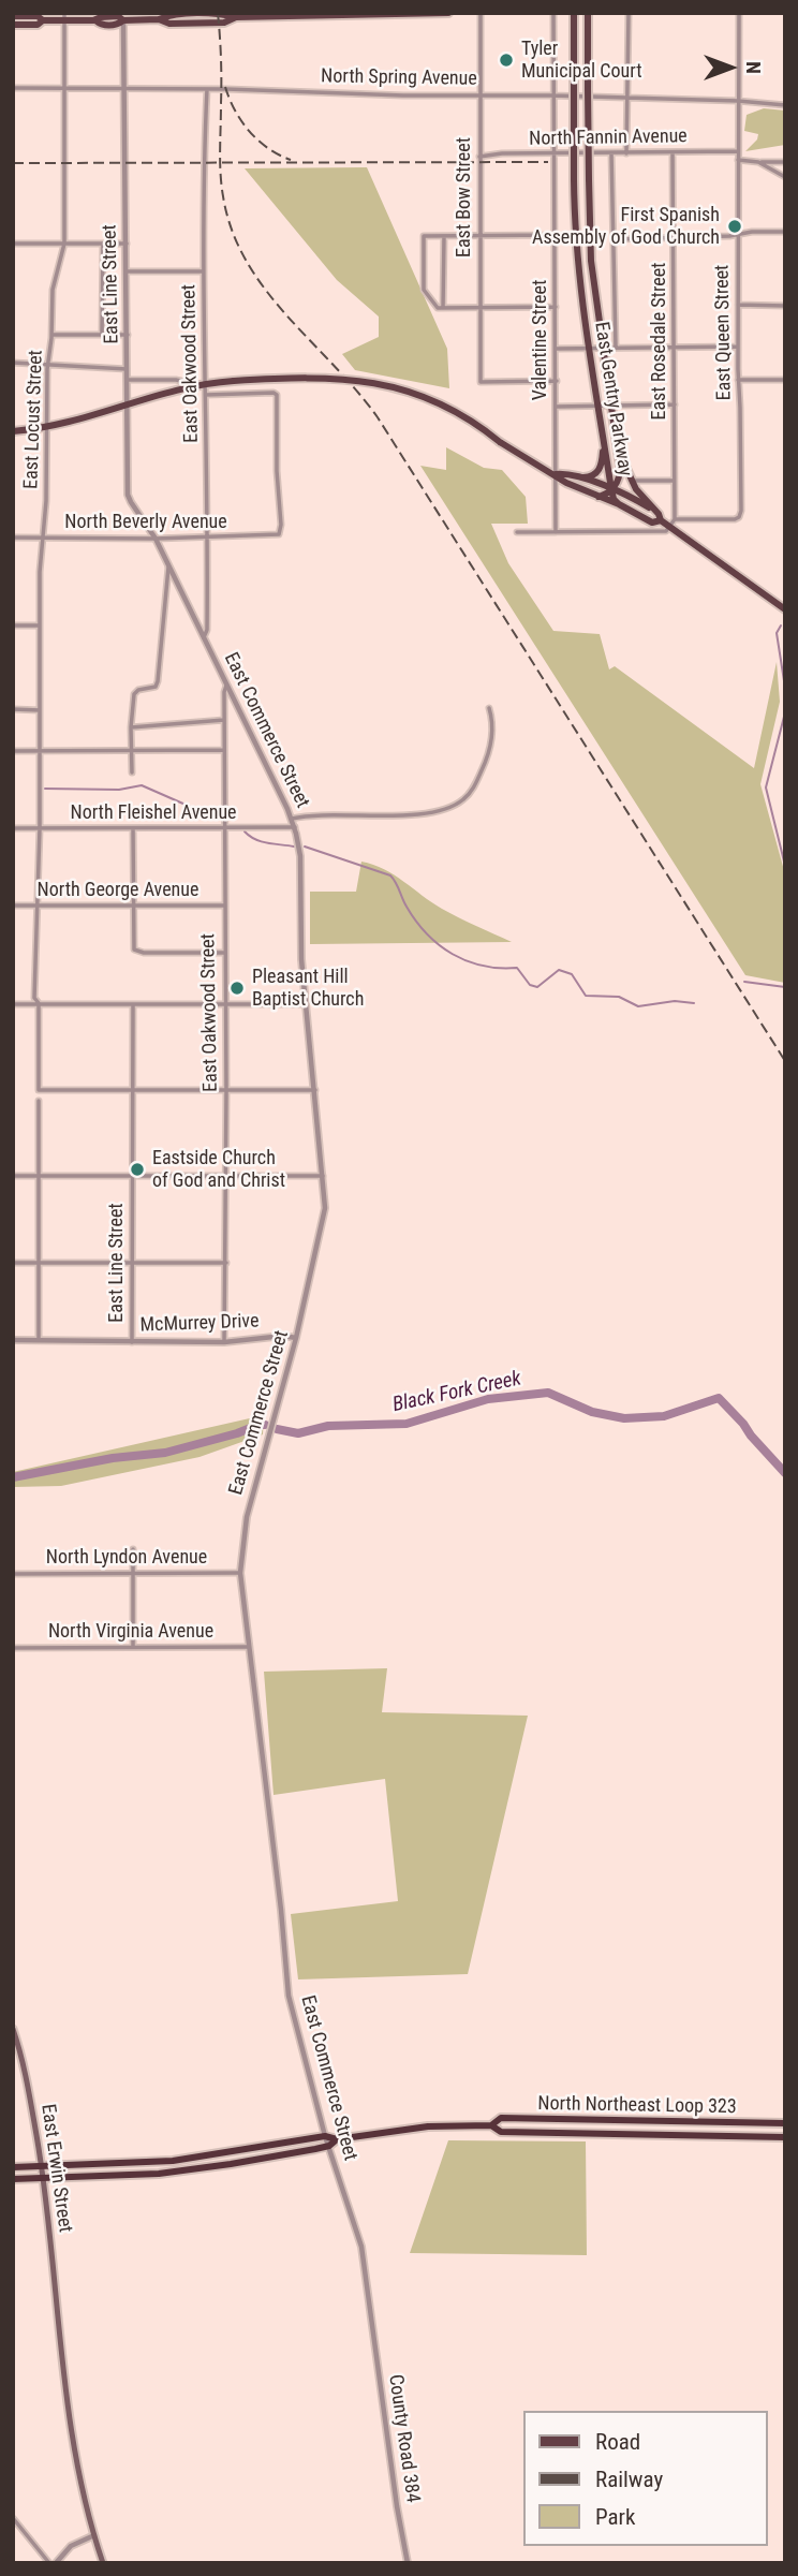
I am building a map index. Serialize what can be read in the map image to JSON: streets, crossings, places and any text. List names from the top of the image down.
{
  "streets": {
    "highway": ["North Northeast Loop 323"],
    "main road": ["East Gentry Parkway", "East Erwin Street"],
    "street": [
      "North Spring Avenue",
      "North Fannin Avenue",
      "East Bow Street",
      "East Line Street",
      "East Queen Street",
      "Valentine Street",
      "East Rosedale Street",
      "East Oakwood Street",
      "East Locust Street",
      "North Beverly Avenue",
      "East Commerce Street",
      "North Fleishel Avenue",
      "North George Avenue",
      "McMurrey Drive",
      "North Lyndon Avenue",
      "North Virginia Avenue",
      "County Road 384"
    ]
  },
  "crossings": [
    ["North Spring Avenue", "East Bow Street"],
    ["North Spring Avenue", "East Line Street"],
    ["North Spring Avenue", "East Queen Street"],
    ["North Spring Avenue", "Valentine Street"],
    ["North Spring Avenue", "East Oakwood Street"],
    ["North Spring Avenue", "East Locust Street"],
    ["North Fannin Avenue", "East Bow Street"],
    ["North Fannin Avenue", "East Queen Street"],
    ["North Fannin Avenue", "Valentine Street"],
    ["North Fannin Avenue", "East Rosedale Street"],
    ["East Bow Street", "Valentine Street"],
    ["East Line Street", "East Gentry Parkway"],
    ["East Line Street", "East Locust Street"],
    ["East Line Street", "North Beverly Avenue"],
    ["East Line Street", "East Commerce Street"],
    ["East Line Street", "McMurrey Drive"],
    ["East Queen Street", "East Rosedale Street"],
    ["Valentine Street", "East Gentry Parkway"],
    ["East Oakwood Street", "East Gentry Parkway"],
    ["East Oakwood Street", "North Beverly Avenue"],
    ["East Oakwood Street", "East Commerce Street"],
    ["East Oakwood Street", "North Fleishel Avenue"],
    ["East Oakwood Street", "North George Avenue"],
    ["East Oakwood Street", "McMurrey Drive"],
    ["East Gentry Parkway", "East Locust Street"],
    ["East Locust Street", "North Beverly Avenue"],
    ["East Locust Street", "North Fleishel Avenue"],
    ["East Locust Street", "North George Avenue"],
    ["North Beverly Avenue", "East Commerce Street"],
    ["East Commerce Street", "North Fleishel Avenue"],
    ["East Commerce Street", "McMurrey Drive"],
    ["East Commerce Street", "North Lyndon Avenue"],
    ["East Commerce Street", "North Virginia Avenue"],
    ["East Commerce Street", "North Northeast Loop 323"],
    ["East Commerce Street", "County Road 384"],
    ["North Northeast Loop 323", "East Erwin Street"]
  ],
  "water": ["Black Fork Creek"],
  "places": [
    "Tyler Municipal Court",
    "First Spanish Assembly of God Church",
    "Pleasant Hill Baptist Church",
    "Eastside Church of God and Christ"
  ],
  "legend": ["Road", "Railway", "Park"],
  "north": "right"
}
